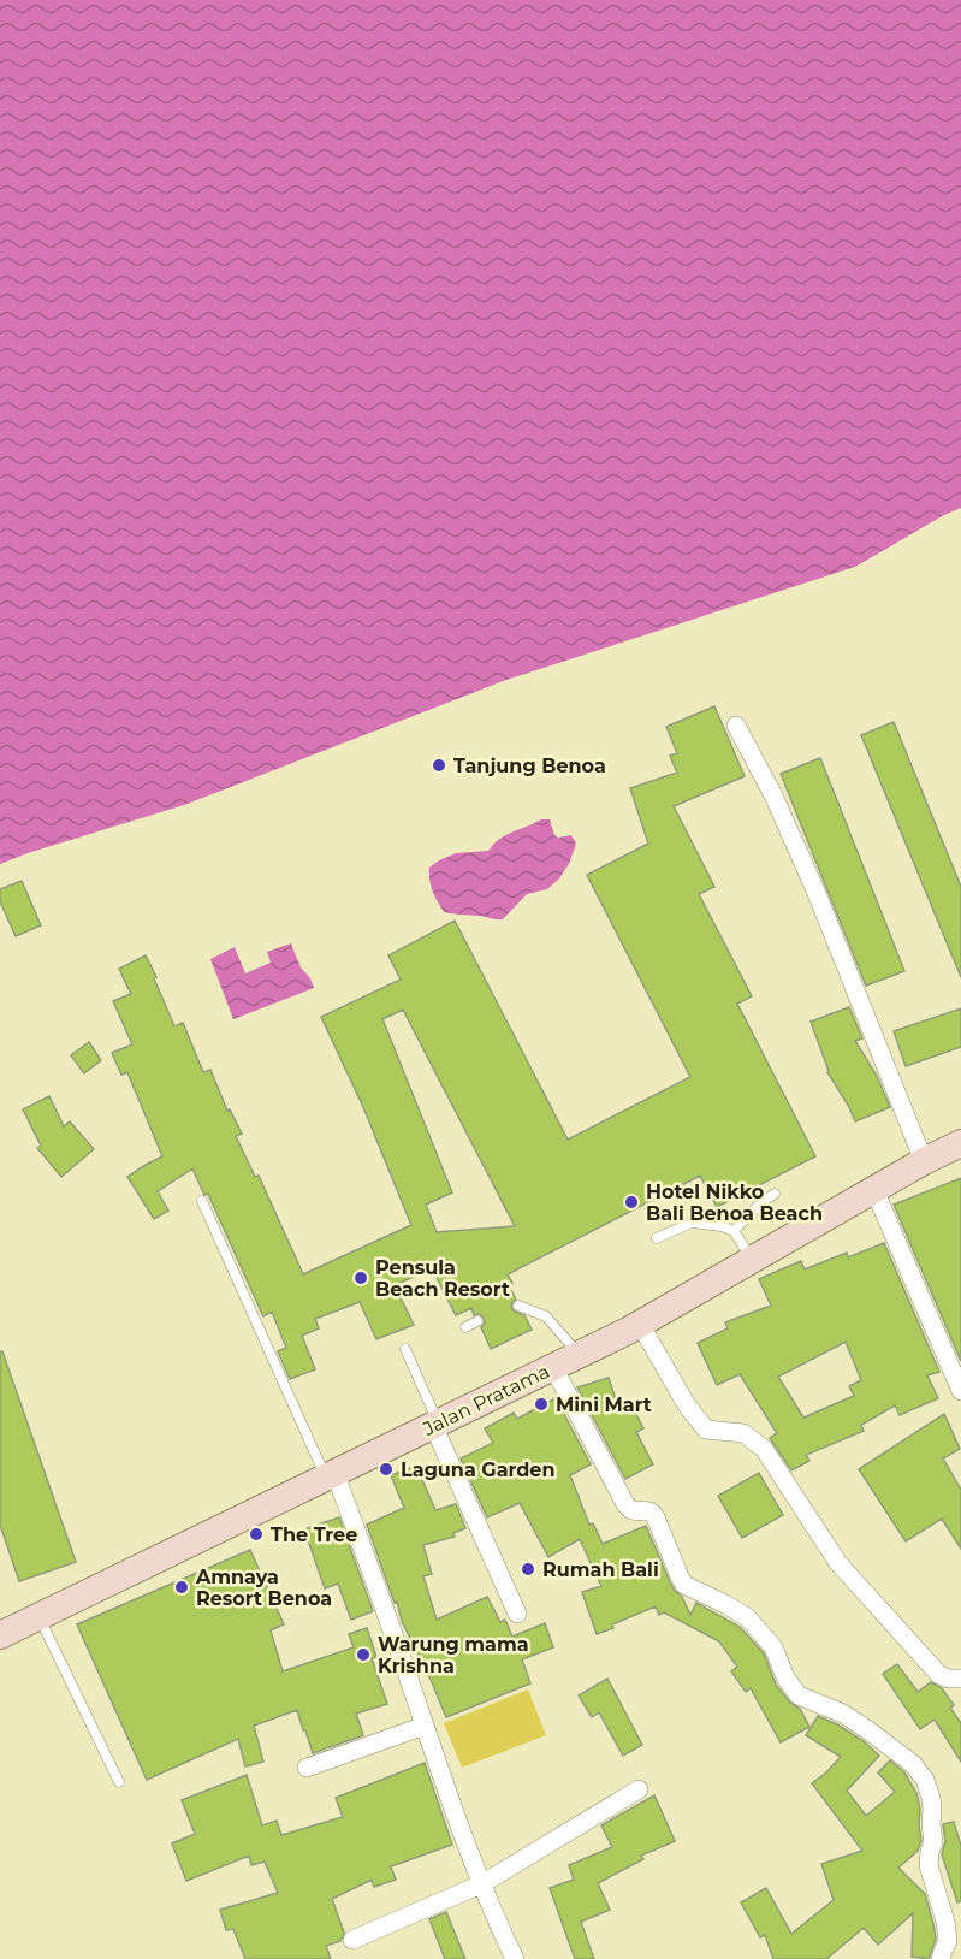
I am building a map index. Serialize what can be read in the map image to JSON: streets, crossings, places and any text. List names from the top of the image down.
{
  "streets": {
    "street": ["Jalan Pratama"]
  },
  "places": [
    "Tanjung Benoa",
    "Hotel Nikko Bali Benoa Beach",
    "Pensula Beach Resort",
    "Mini Mart",
    "Laguna Garden",
    "The Tree",
    "Rumah Bali",
    "Amnaya Resort Benoa",
    "Warung mama Krishna"
  ]
}
